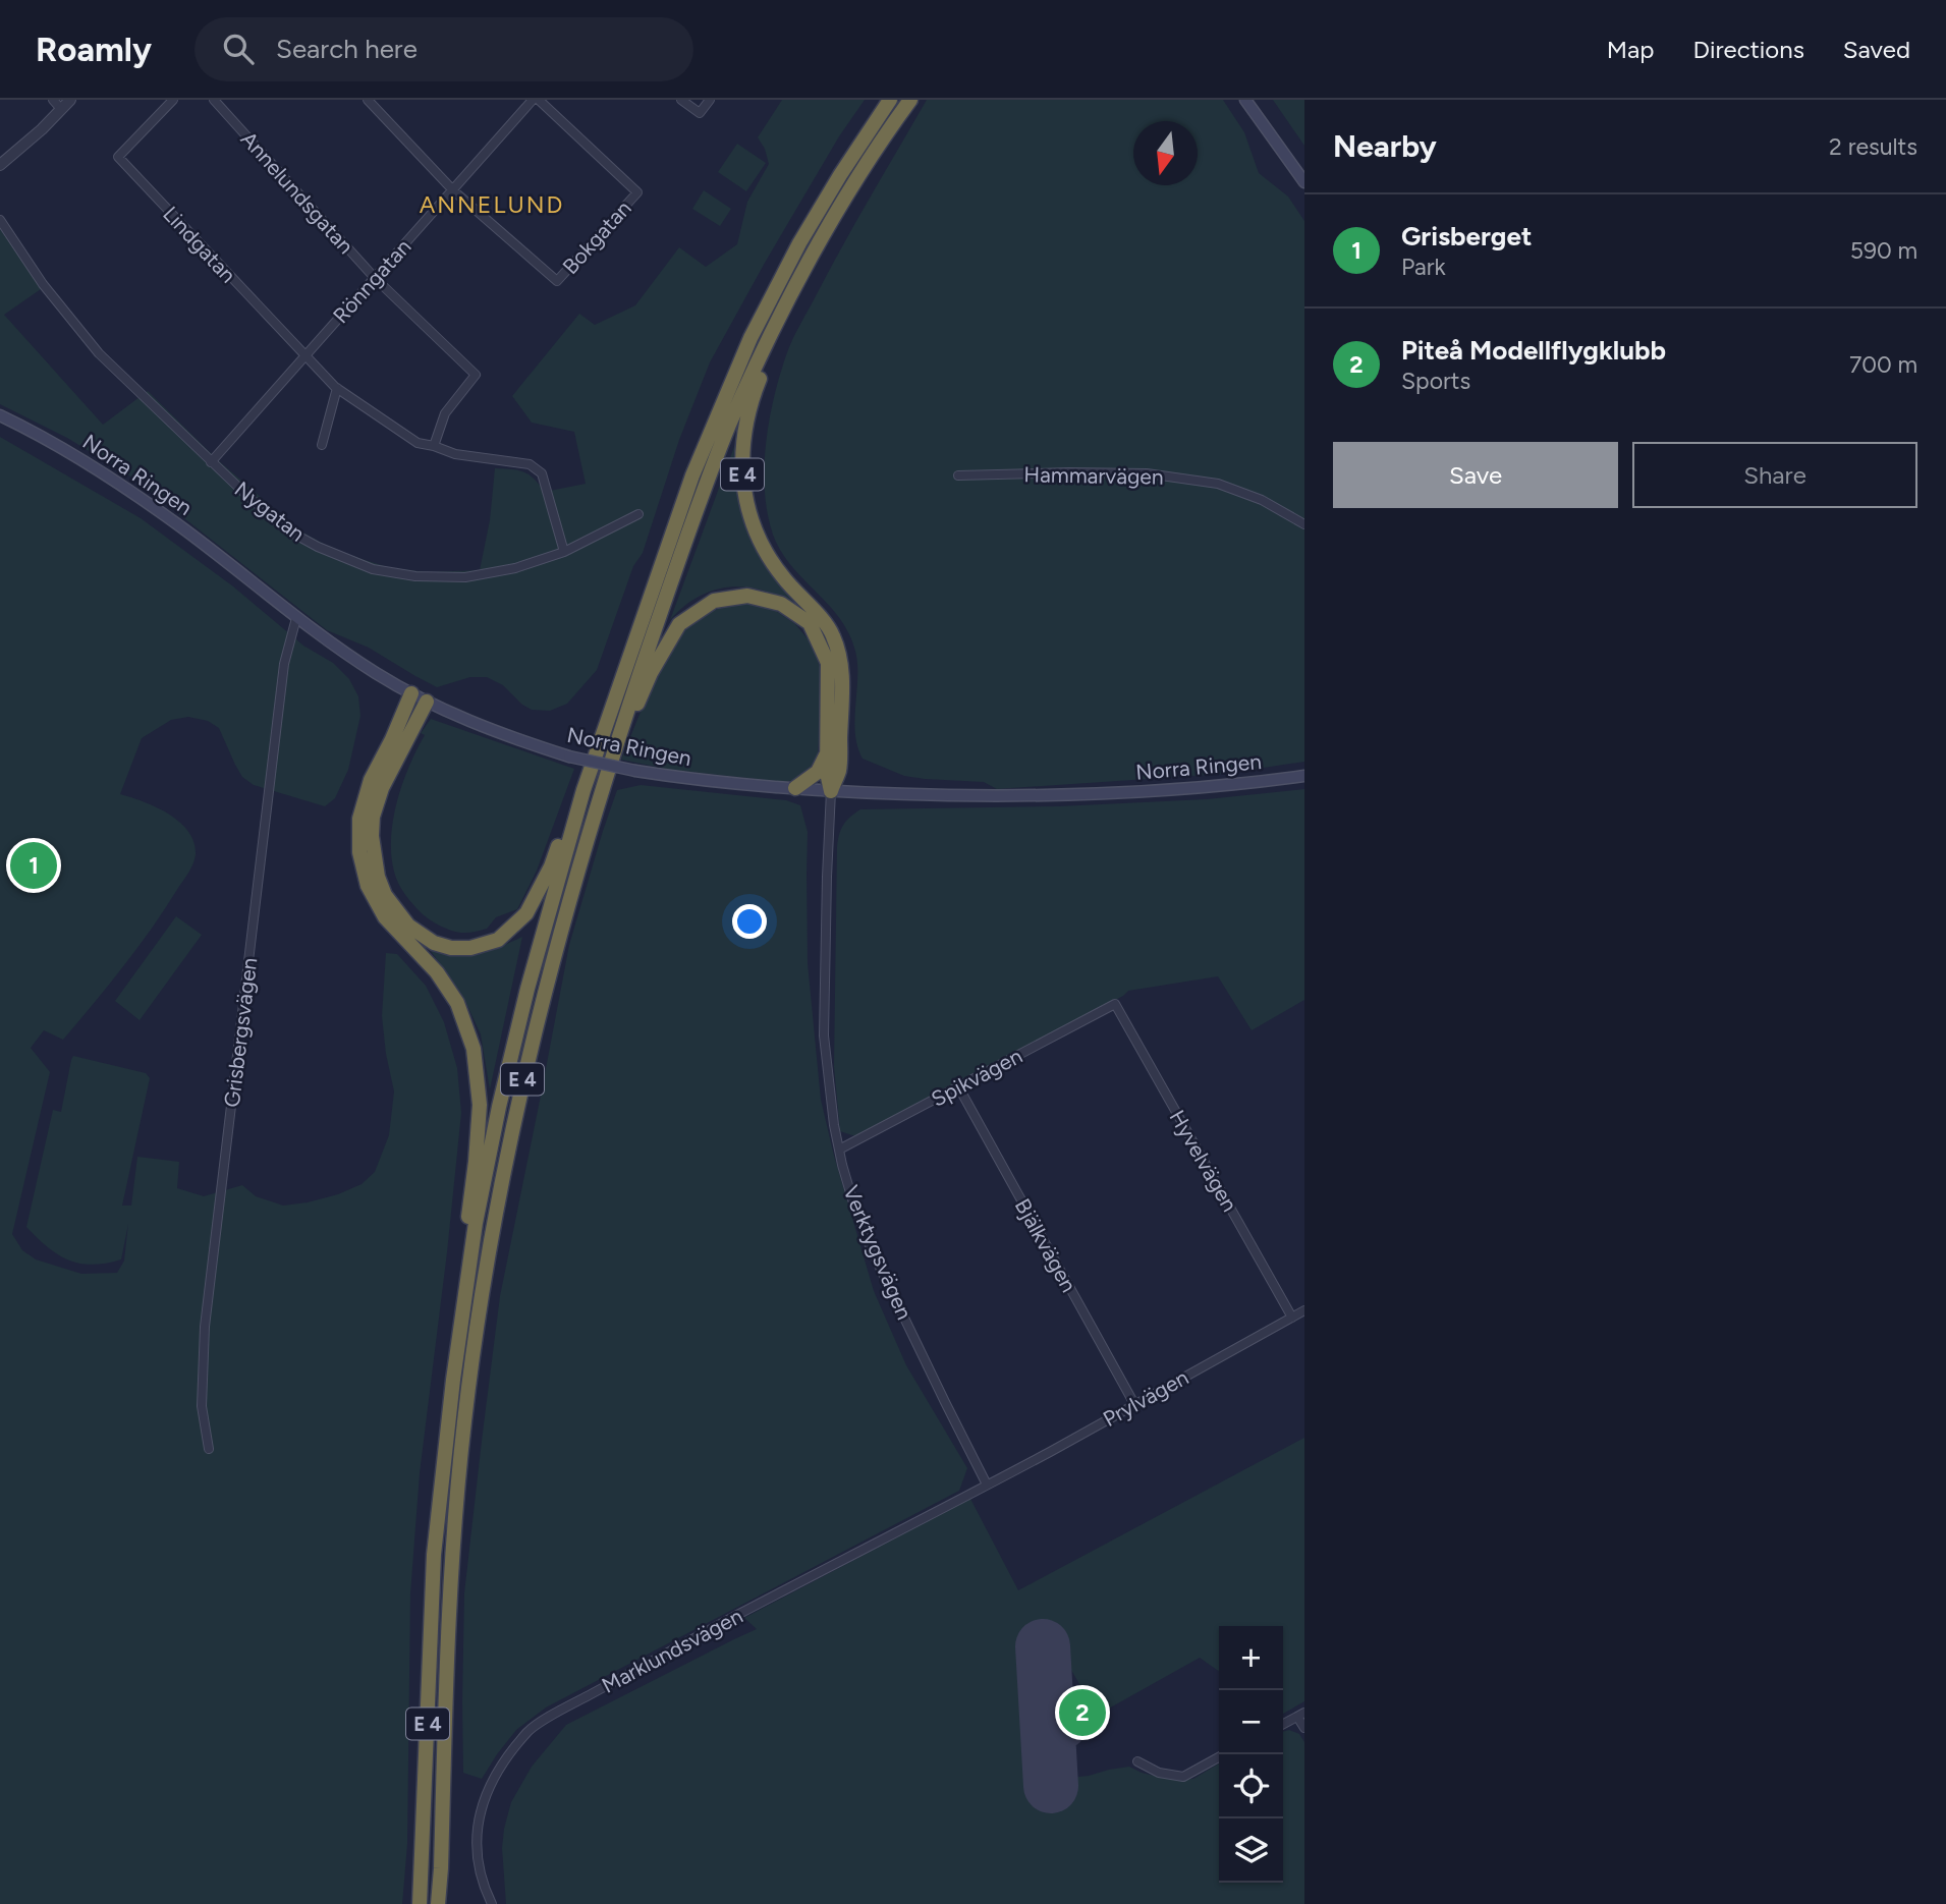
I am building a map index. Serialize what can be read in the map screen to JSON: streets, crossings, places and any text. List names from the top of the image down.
{
  "streets": {
    "highway": ["E 4"],
    "main road": ["Norra Ringen"],
    "street": [
      "Annelundsgatan",
      "Bokgatan",
      "Lindgatan",
      "Rönngatan",
      "Hammarvägen",
      "Nygatan",
      "Grisbergsvägen",
      "Spikvägen",
      "Hyvelvägen",
      "Bjälkvägen",
      "Verktygsvägen",
      "Prylvägen",
      "Marklundsvägen"
    ]
  },
  "crossings": [
    ["Annelundsgatan", "Lindgatan"],
    ["Annelundsgatan", "Rönngatan"],
    ["Bokgatan", "Rönngatan"],
    ["Lindgatan", "Rönngatan"],
    ["Lindgatan", "Nygatan"],
    ["Rönngatan", "Nygatan"],
    ["Norra Ringen", "E 4"],
    ["Norra Ringen", "Grisbergsvägen"],
    ["Norra Ringen", "Verktygsvägen"],
    ["E 4", "Verktygsvägen"],
    ["Spikvägen", "Hyvelvägen"],
    ["Spikvägen", "Bjälkvägen"],
    ["Spikvägen", "Verktygsvägen"],
    ["Hyvelvägen", "Prylvägen"],
    ["Bjälkvägen", "Prylvägen"],
    ["Verktygsvägen", "Prylvägen"],
    ["Verktygsvägen", "Marklundsvägen"],
    ["Prylvägen", "Marklundsvägen"]
  ],
  "districts": ["ANNELUND"],
  "north": "bottom",
  "page": {
    "header": "Roamly",
    "search": "Search here",
    "nav": ["Map", "Directions", "Saved"],
    "heading": ["Nearby", "2 results"],
    "list": [
      {
        "mark": "1",
        "name": "Grisberget",
        "note": "Park",
        "value": "590 m"
      },
      {
        "mark": "2",
        "name": "Piteå Modellflygklubb",
        "note": "Sports",
        "value": "700 m"
      }
    ],
    "buttons": ["Save", "Share"],
    "pins": ["1", "2"],
    "map_buttons": ["+", "−"]
  }
}
